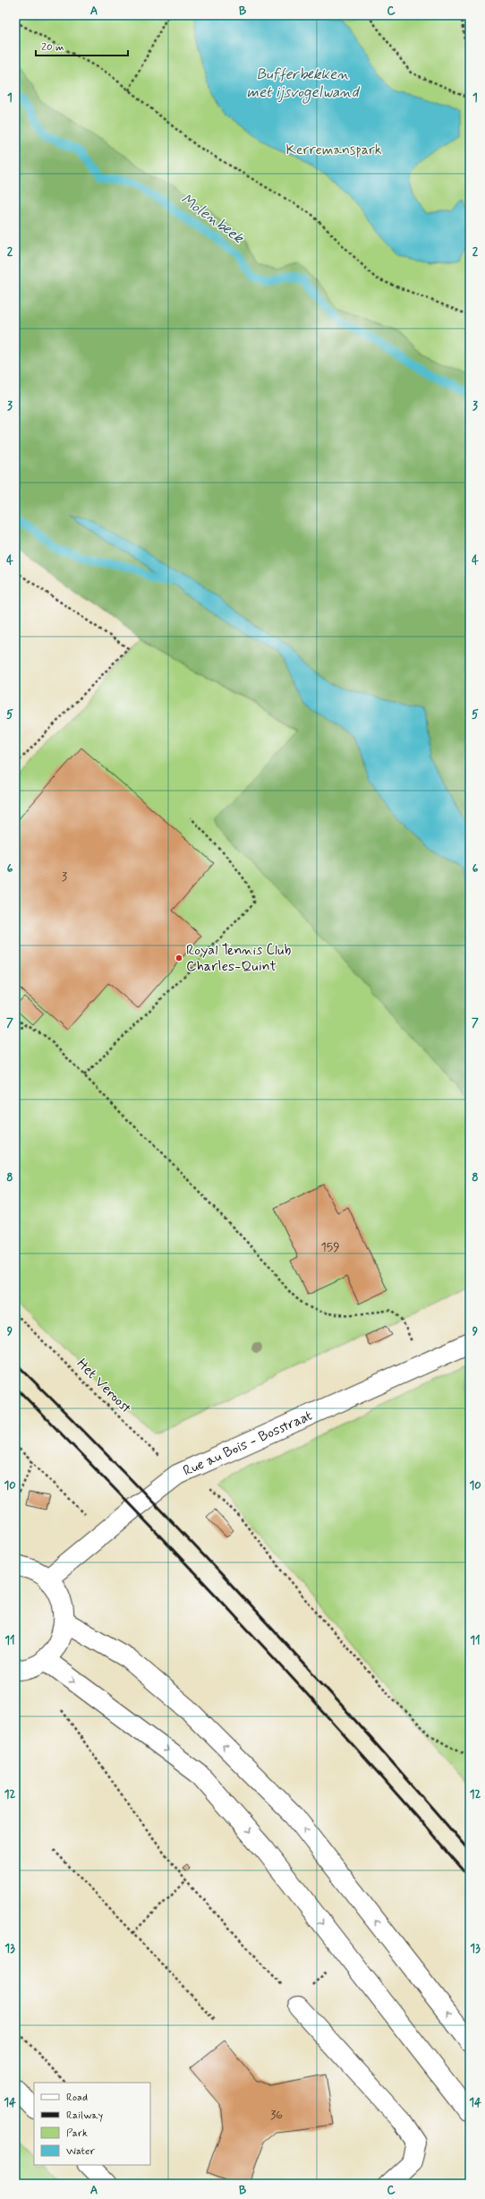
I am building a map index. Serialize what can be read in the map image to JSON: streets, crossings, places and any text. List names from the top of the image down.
{
  "streets": {
    "street": ["Rue au Bois - Bosstraat"],
    "path": ["Het Veroost"]
  },
  "crossings": [
    ["Het Veroost", "Rue au Bois - Bosstraat"]
  ],
  "water": ["Bufferbekken met ijsvogelwand", "Molenbeek"],
  "parks": ["Kerremanspark"],
  "places": ["Royal Tennis Club Charles-Quint"],
  "house_numbers": ["3", "159", "36"],
  "legend": [
    "Road",
    "Railway",
    "Park",
    "Water"
  ],
  "scale_bar": "20 m",
  "grid": {
    "columns": ["A", "B", "C"],
    "rows": [
      "1",
      "2",
      "3",
      "4",
      "5",
      "6",
      "7",
      "8",
      "9",
      "10",
      "11",
      "12",
      "13",
      "14"
    ]
  }
}
